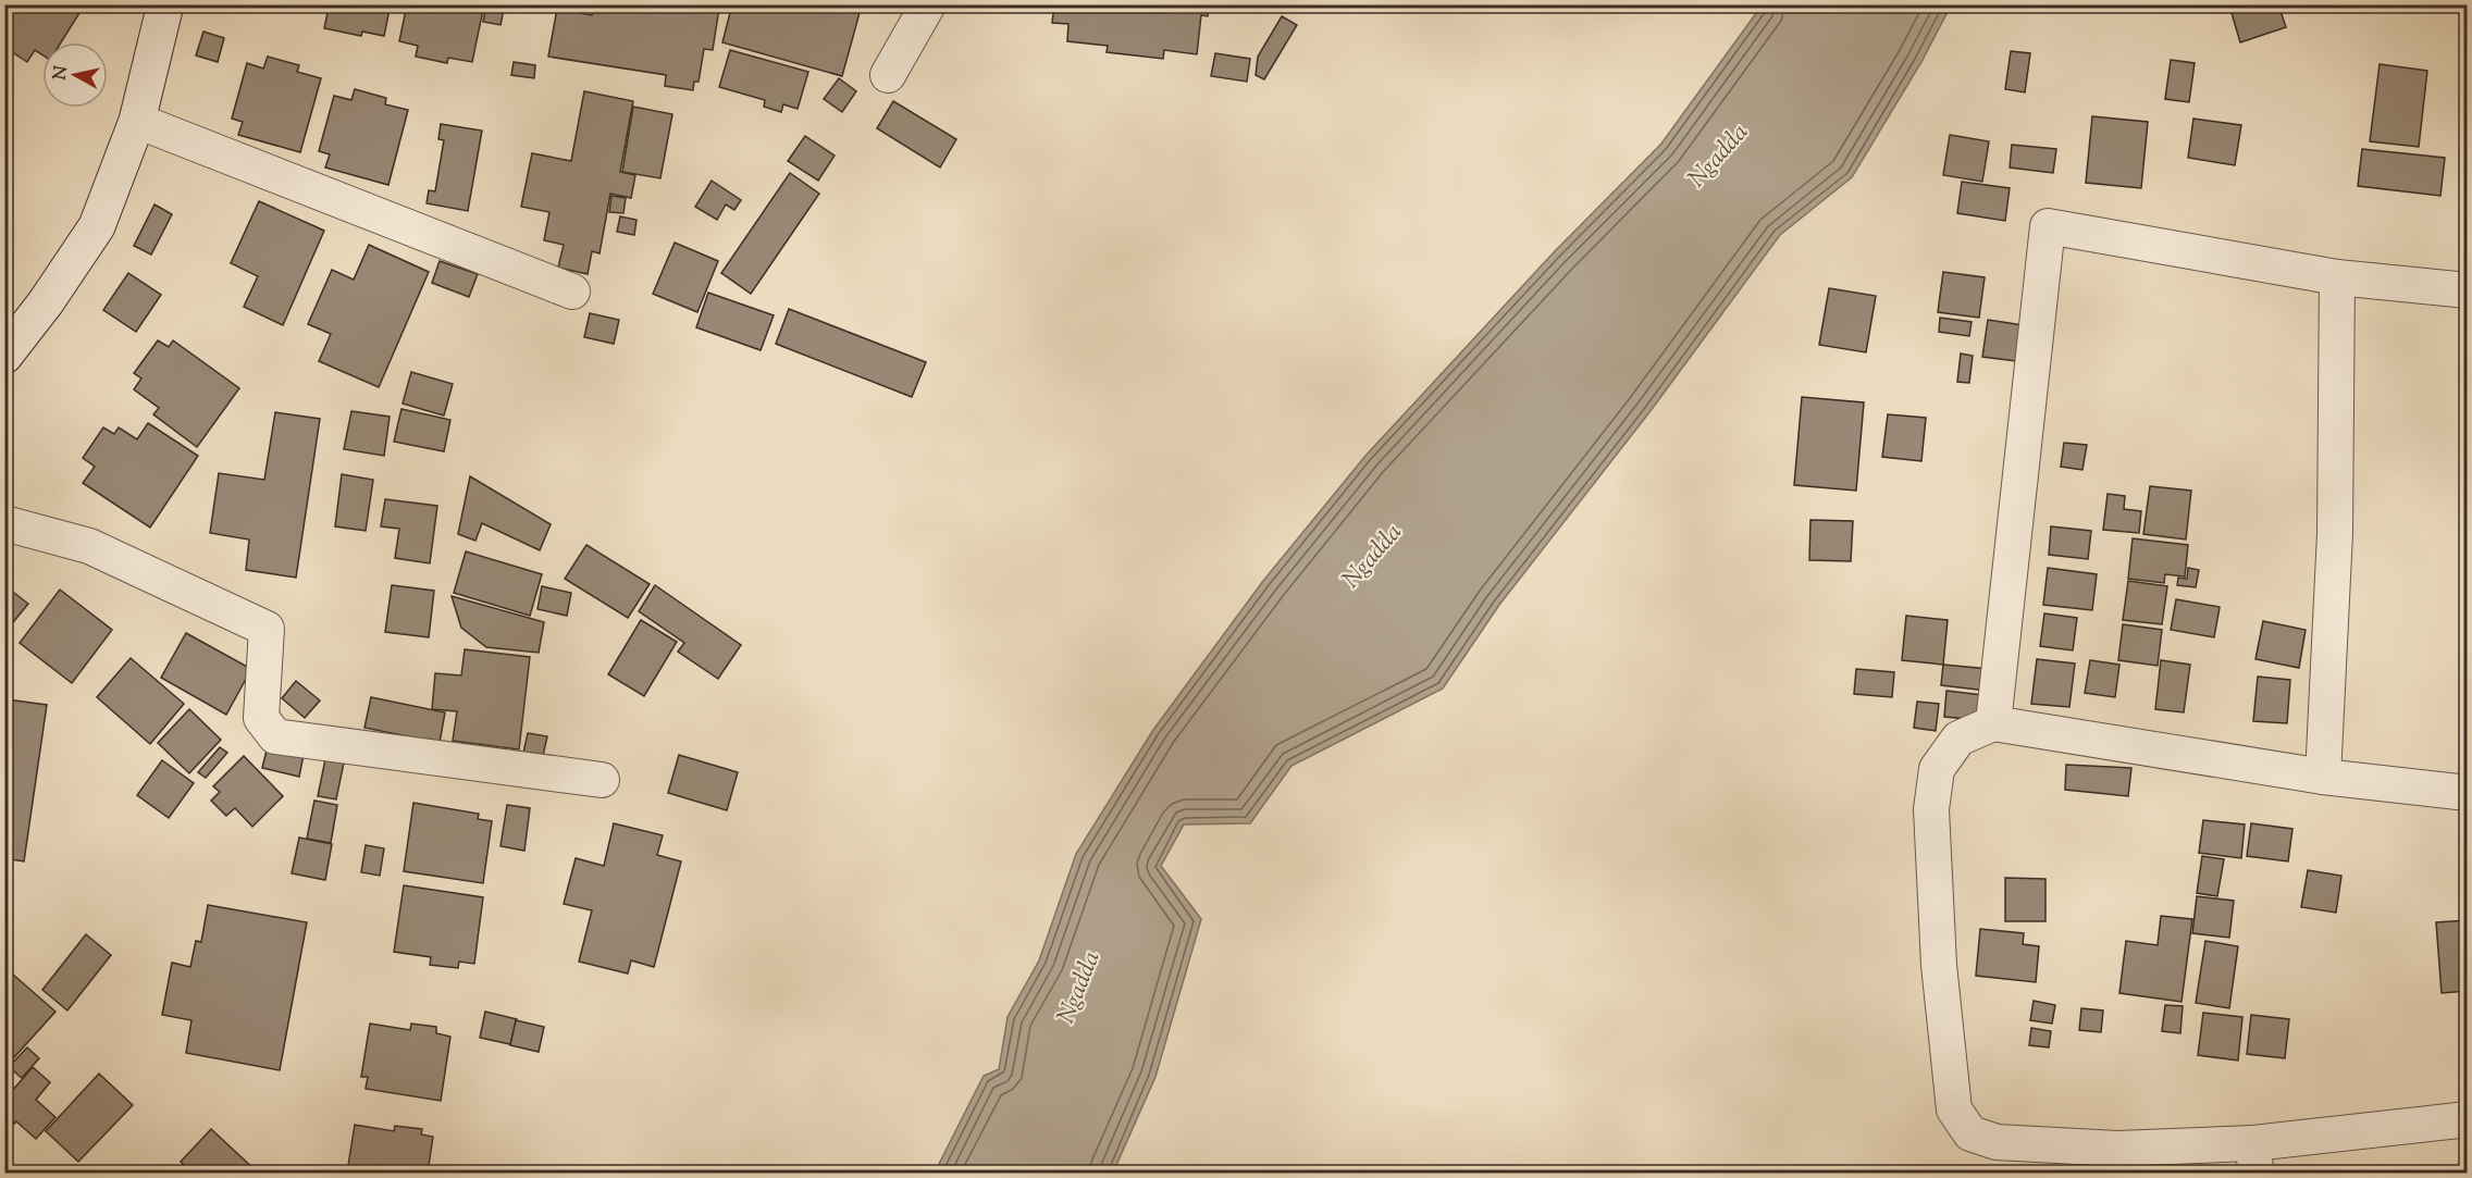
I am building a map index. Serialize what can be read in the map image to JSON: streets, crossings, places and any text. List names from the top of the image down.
{
  "water": ["Ngadda"],
  "north": "left"
}
